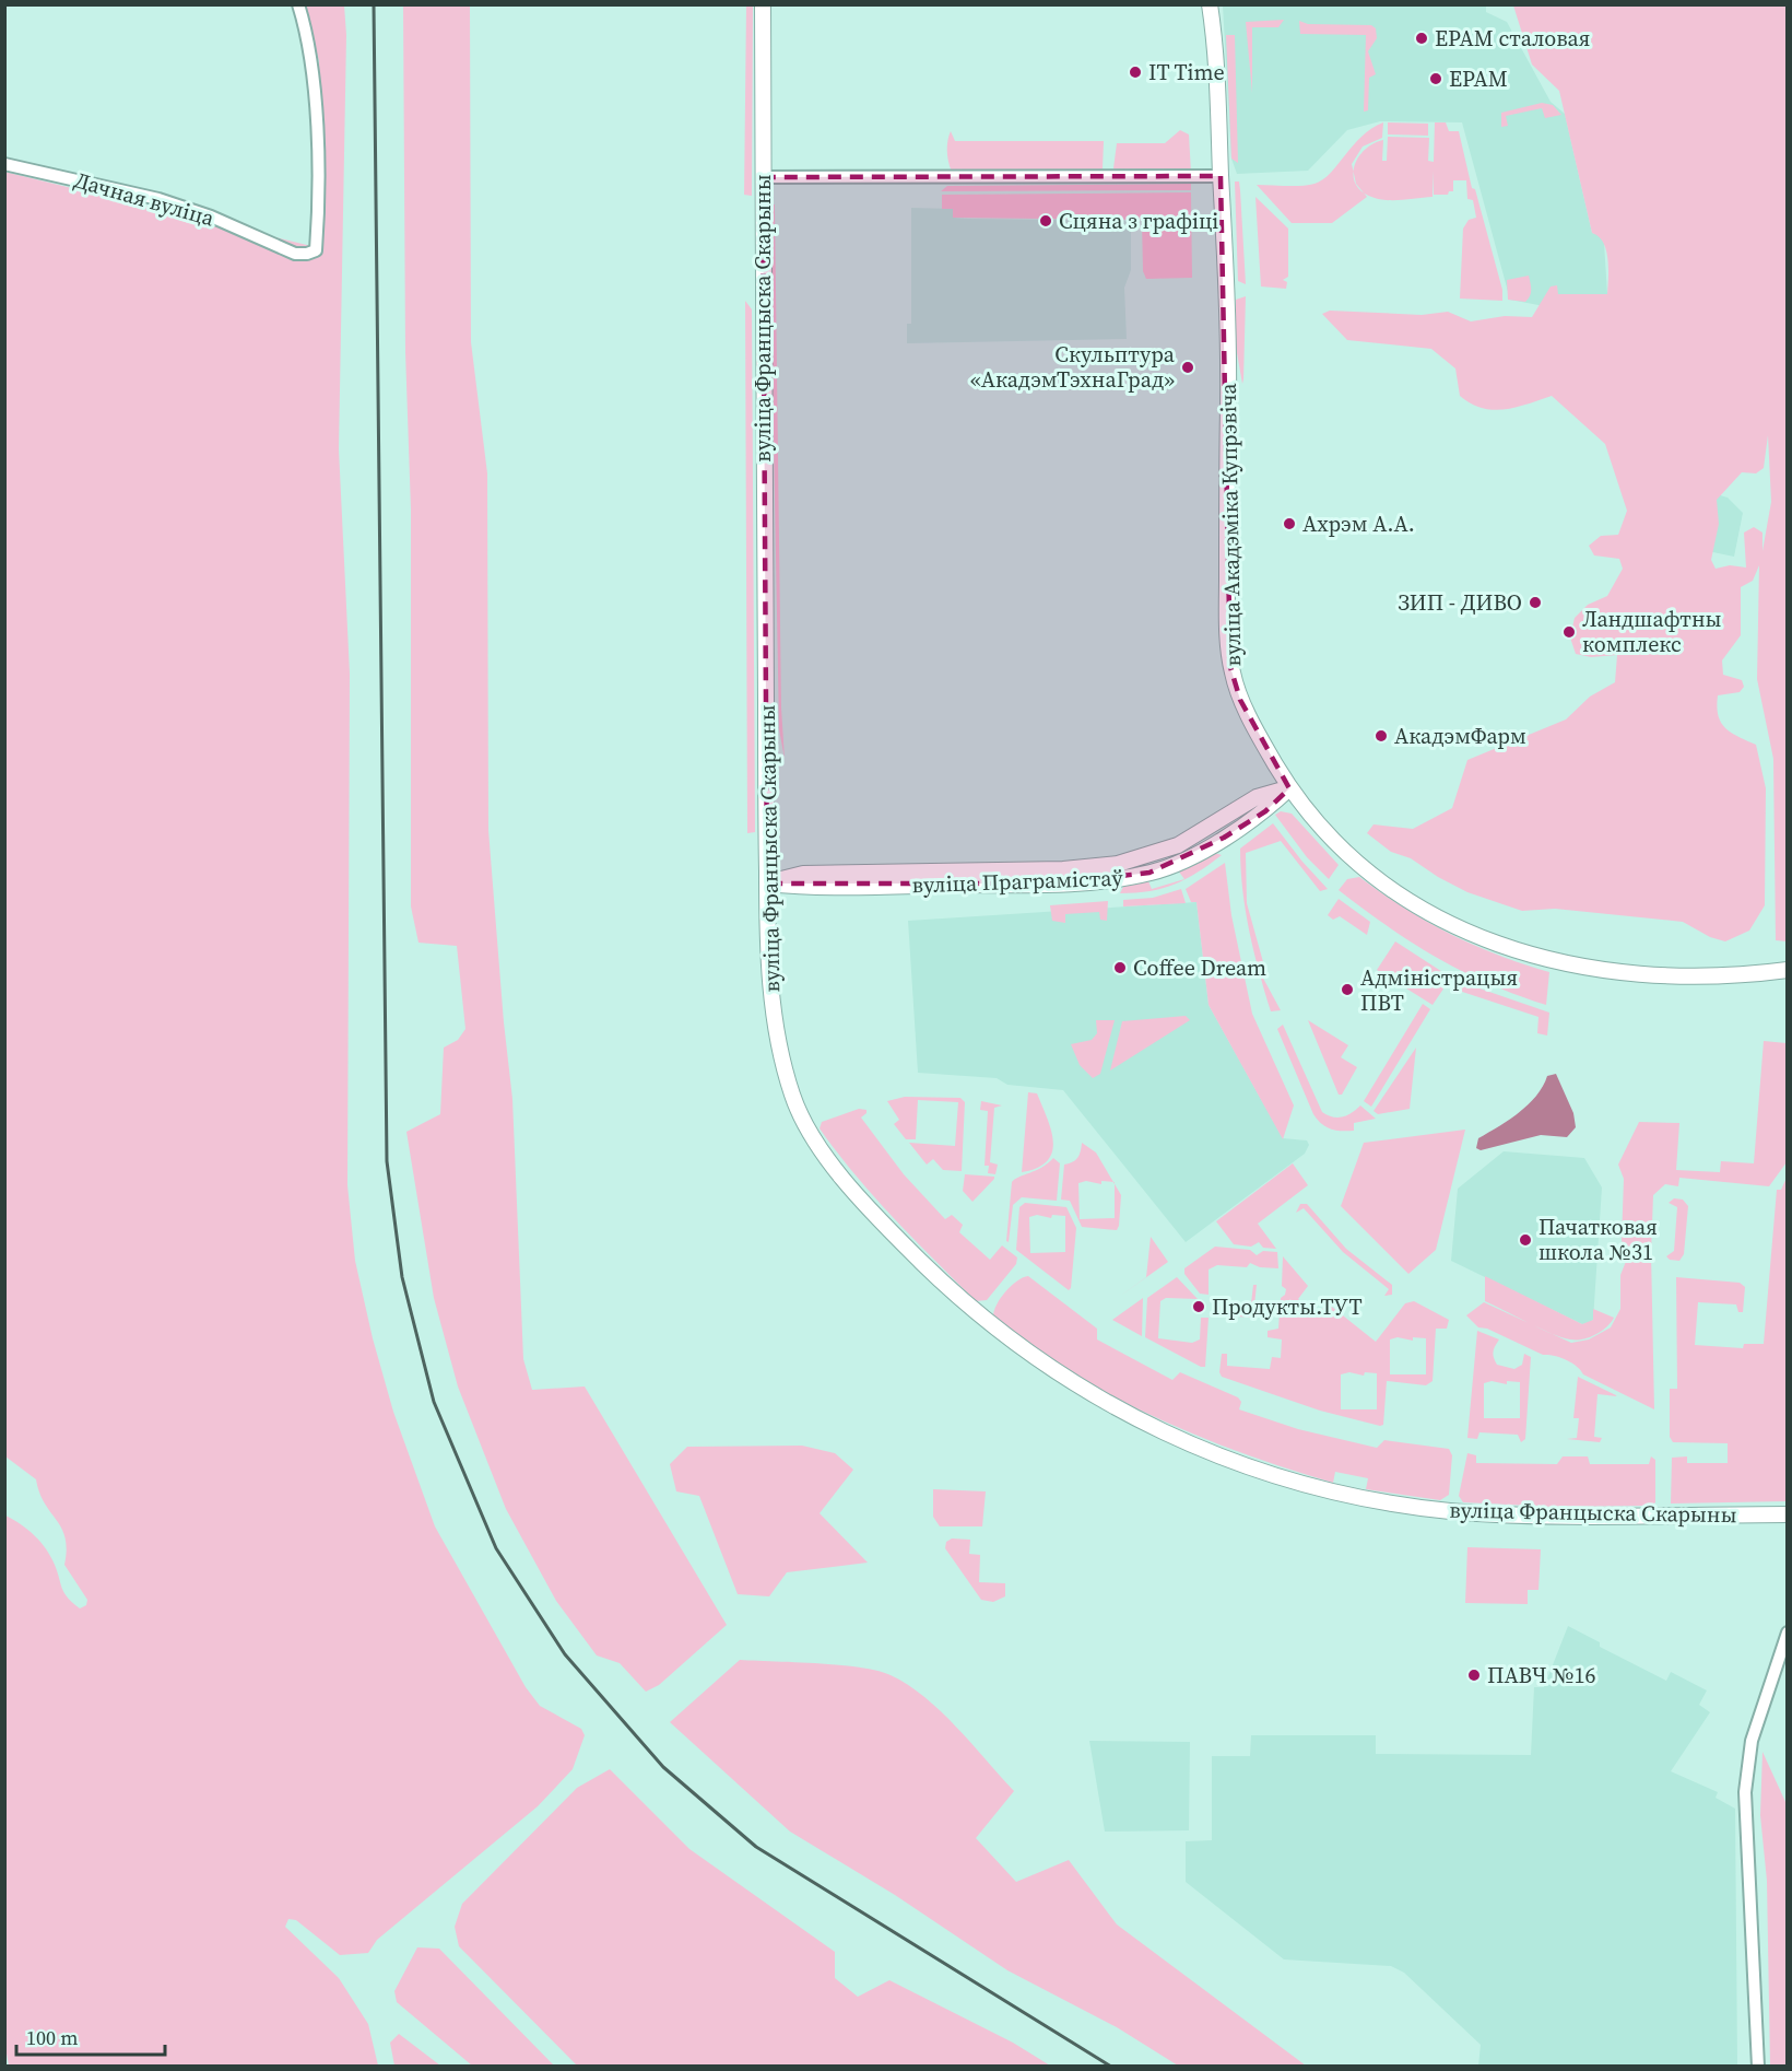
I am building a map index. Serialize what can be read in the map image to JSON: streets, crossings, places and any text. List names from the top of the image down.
{
  "streets": {
    "main road": ["вуліца Францыска Скарыны", "вуліца Акадэміка Купрэвіча", "вуліца Праграмістаў"],
    "street": ["Дачная вуліца"]
  },
  "crossings": [
    ["вуліца Францыска Скарыны", "вуліца Праграмістаў"],
    ["вуліца Акадэміка Купрэвіча", "вуліца Праграмістаў"]
  ],
  "places": [
    "EPAM сталовая",
    "IT Time",
    "EPAM",
    "Сцяна з графіці",
    "Скульптура «АкадэмТэхнаГрад»",
    "Ахрэм А.А.",
    "ЗИП - ДИВО",
    "Ландшафтны комплекс",
    "АкадэмФарм",
    "Coffee Dream",
    "Адміністрацыя ПВТ",
    "Пачатковая школа №31",
    "Продукты.ТУТ",
    "ПАВЧ №16"
  ],
  "scale_bar": "100 m"
}
